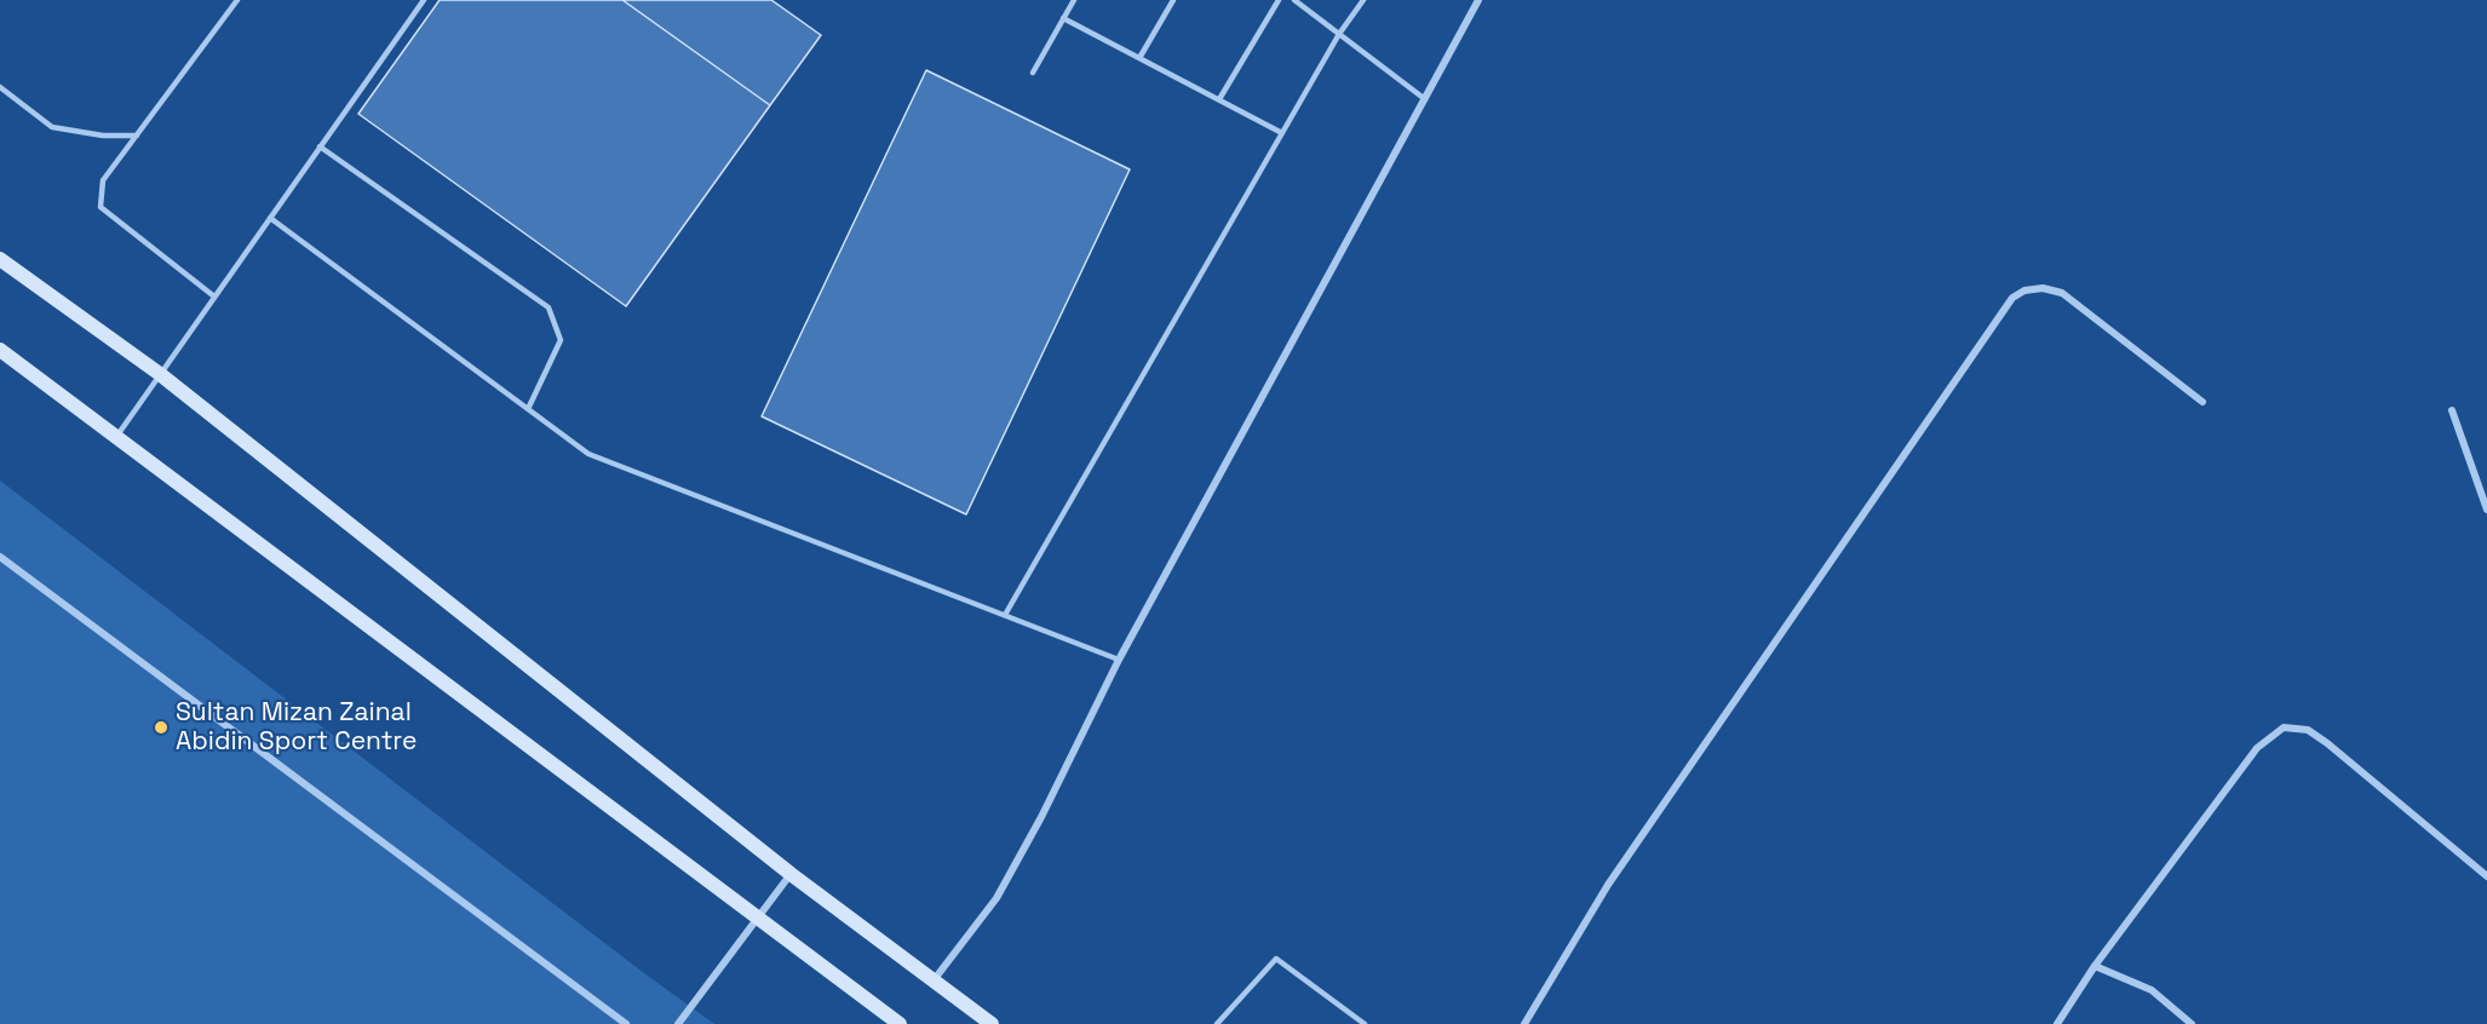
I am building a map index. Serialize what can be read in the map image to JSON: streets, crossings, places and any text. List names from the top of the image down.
{
  "places": ["Sultan Mizan Zainal Abidin Sport Centre"]
}
